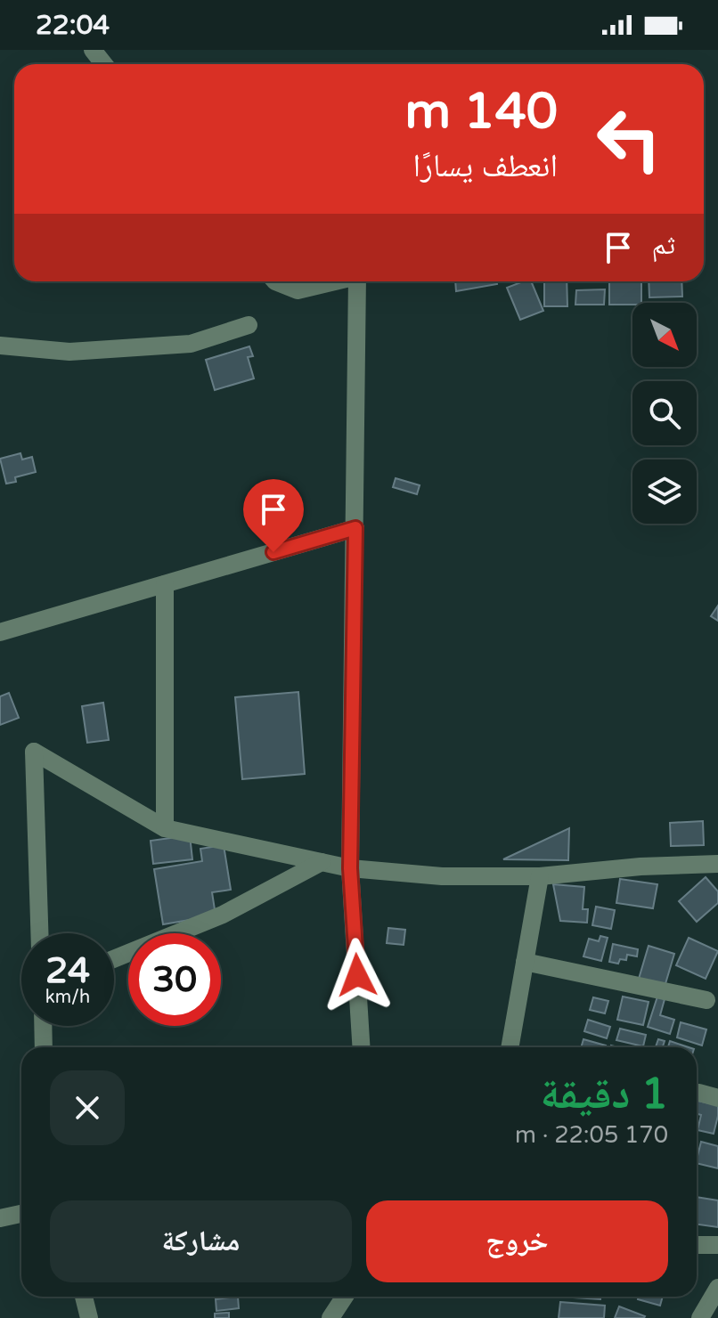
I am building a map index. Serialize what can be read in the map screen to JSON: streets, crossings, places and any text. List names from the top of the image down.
{
  "north": "bottom right",
  "page": {
    "status": "22:04",
    "turn": ["140 m", "انعطف يسارًا"],
    "then": "ثم",
    "speed": "24 km/h",
    "limit": "30",
    "heading": ["1 دقيقة", "170 m · 22:05"],
    "buttons": ["خروج", "مشاركة"]
  }
}
